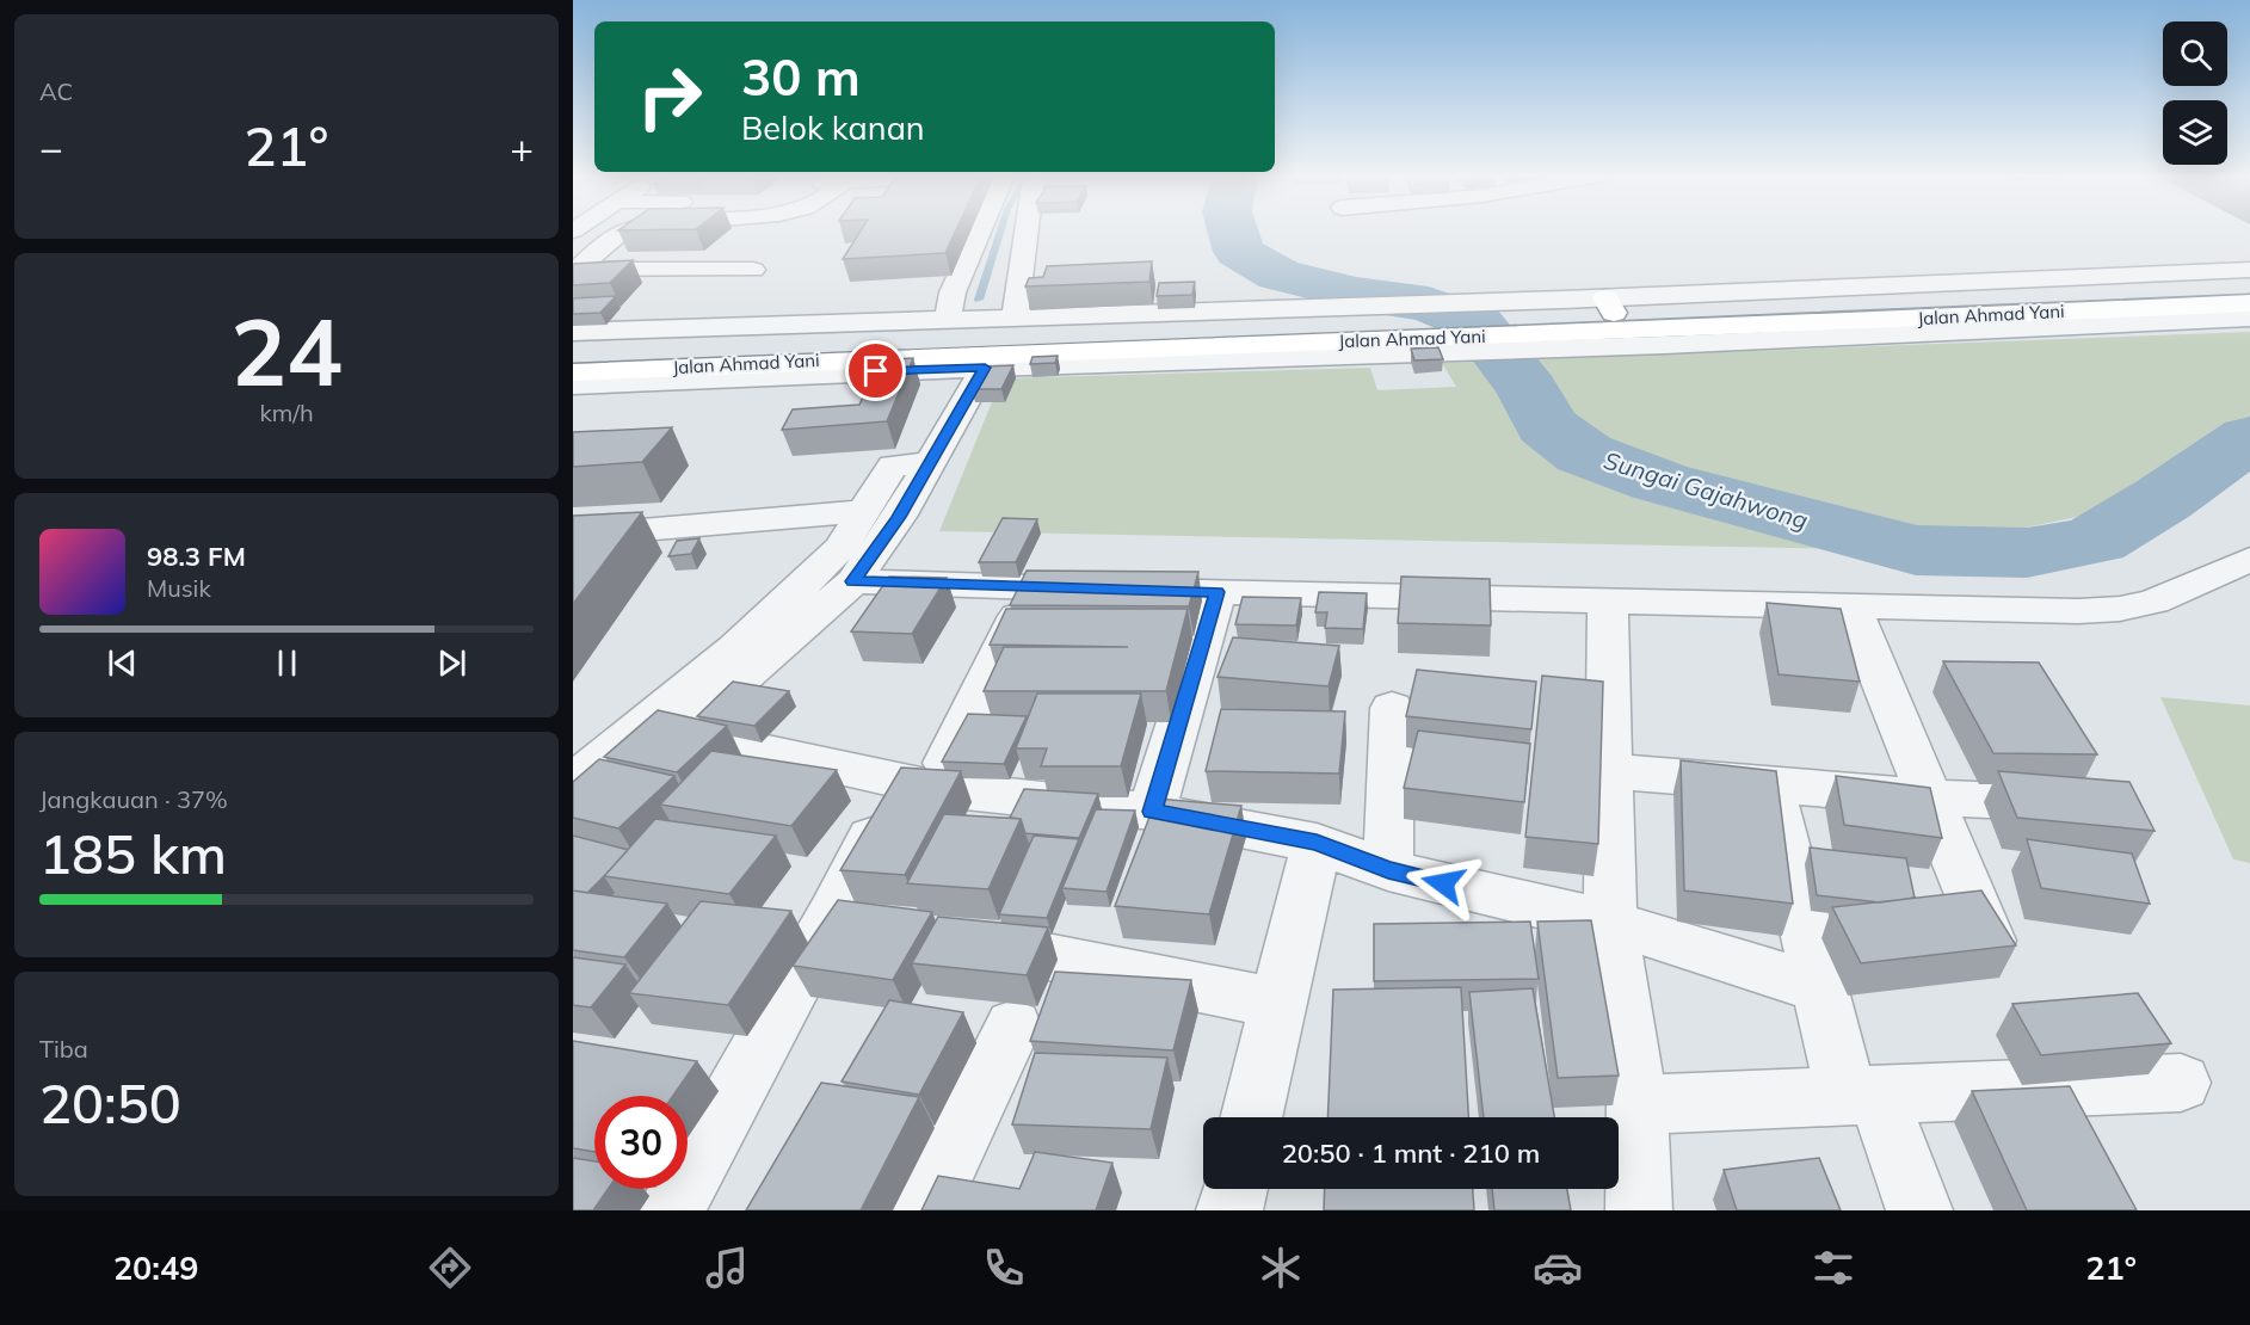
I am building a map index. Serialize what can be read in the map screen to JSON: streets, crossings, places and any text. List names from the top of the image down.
{
  "streets": {
    "highway": ["Jalan Ahmad Yani"]
  },
  "water": ["Sungai Gajahwong"],
  "page": {
    "tile": [
      "AC",
      ["24", "km/h"],
      ["Jangkauan · 37%", "185 km"],
      ["Tiba", "20:50"]
    ],
    "turn": ["30 m", "Belok kanan"],
    "heat": ["−", "21°", "+"],
    "song": ["98.3 FM", "Musik"],
    "limit": "30",
    "trip": "20:50 · 1 mnt · 210 m",
    "tabs": ["20:49", "21°"]
  }
}
